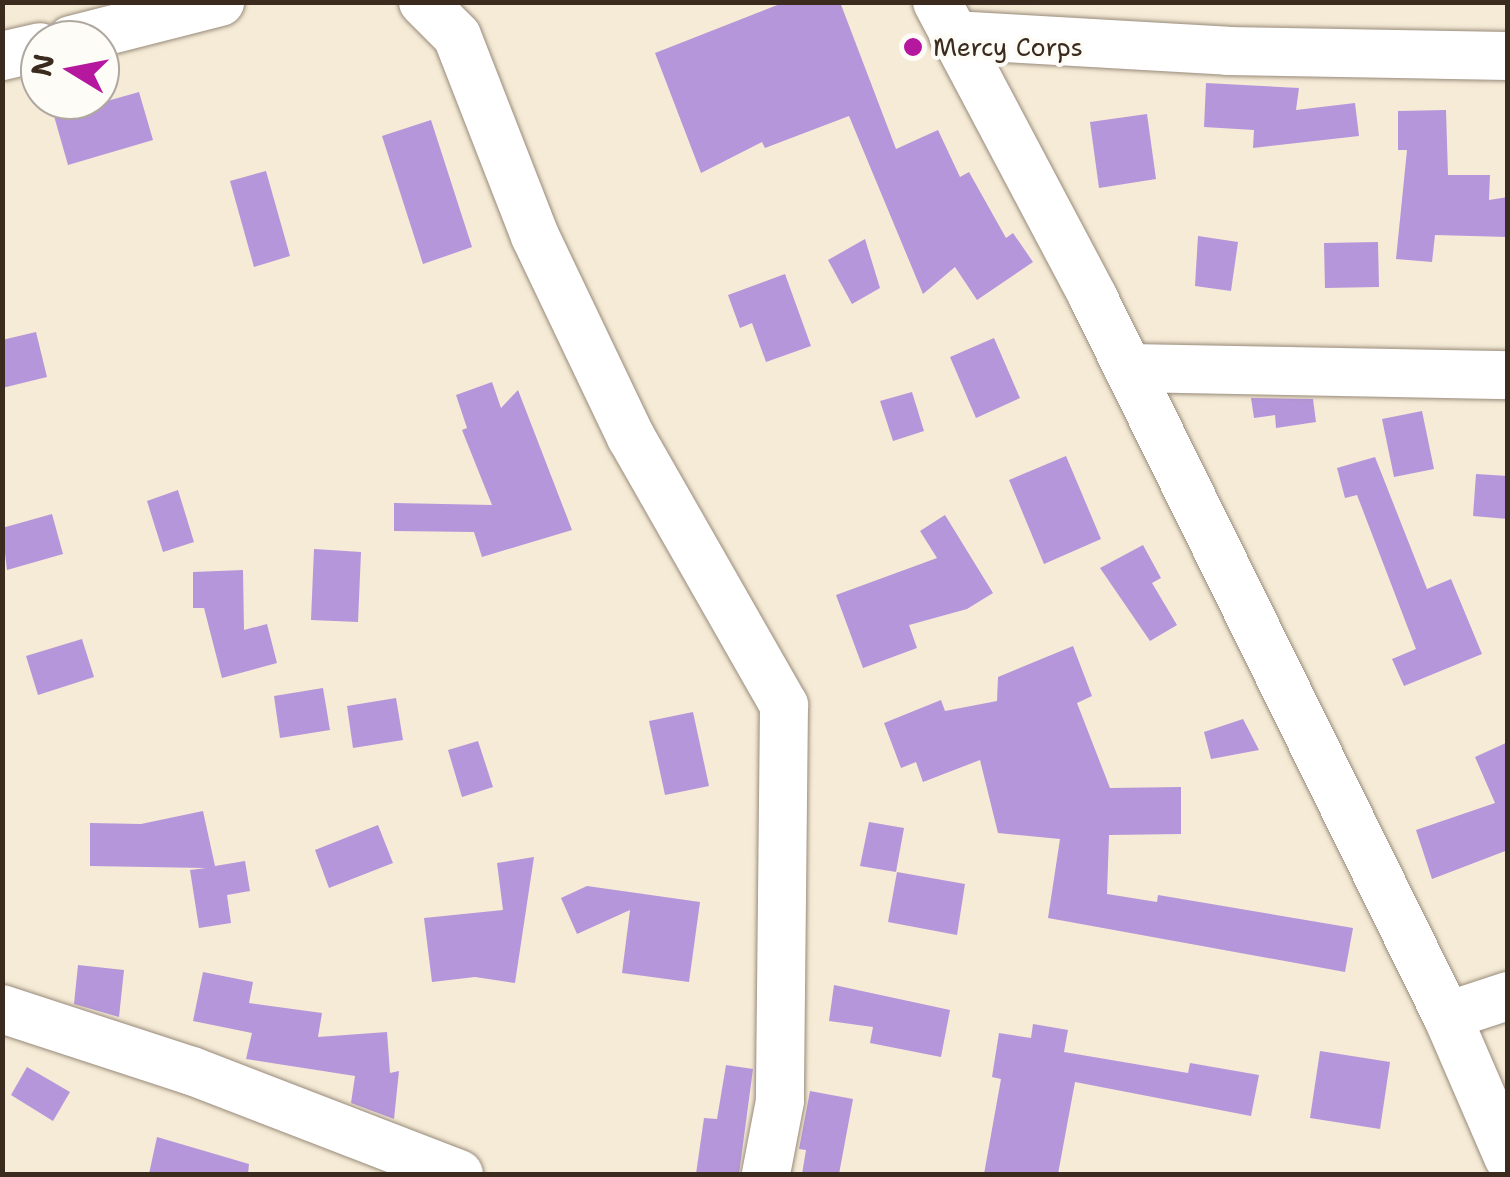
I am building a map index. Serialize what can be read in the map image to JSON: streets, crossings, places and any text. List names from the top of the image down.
{
  "places": ["Mercy Corps"],
  "north": "left"
}
